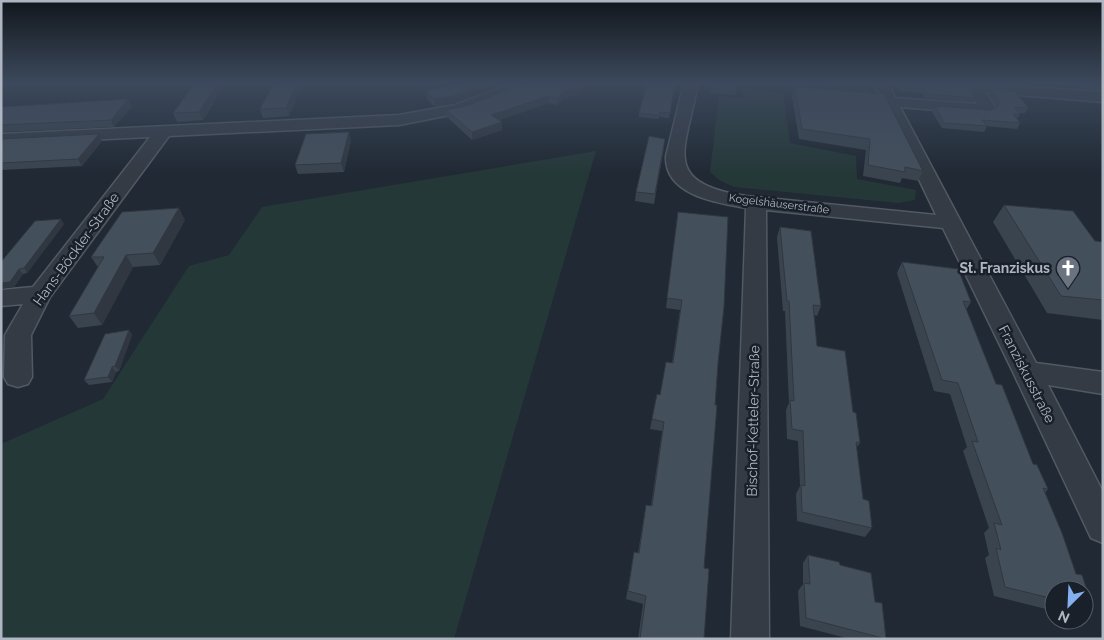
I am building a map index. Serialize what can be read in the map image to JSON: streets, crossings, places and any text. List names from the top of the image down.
{
  "streets": {
    "street": [
      "Kogelshäuserstraße",
      "Hans-Böckler-Straße",
      "Franziskusstraße",
      "Bischof-Ketteler-Straße"
    ]
  },
  "crossings": [
    ["Kogelshäuserstraße", "Franziskusstraße"],
    ["Kogelshäuserstraße", "Bischof-Ketteler-Straße"]
  ],
  "places": {
    "church": ["St. Franziskus"]
  },
  "north": "bottom left"
}
